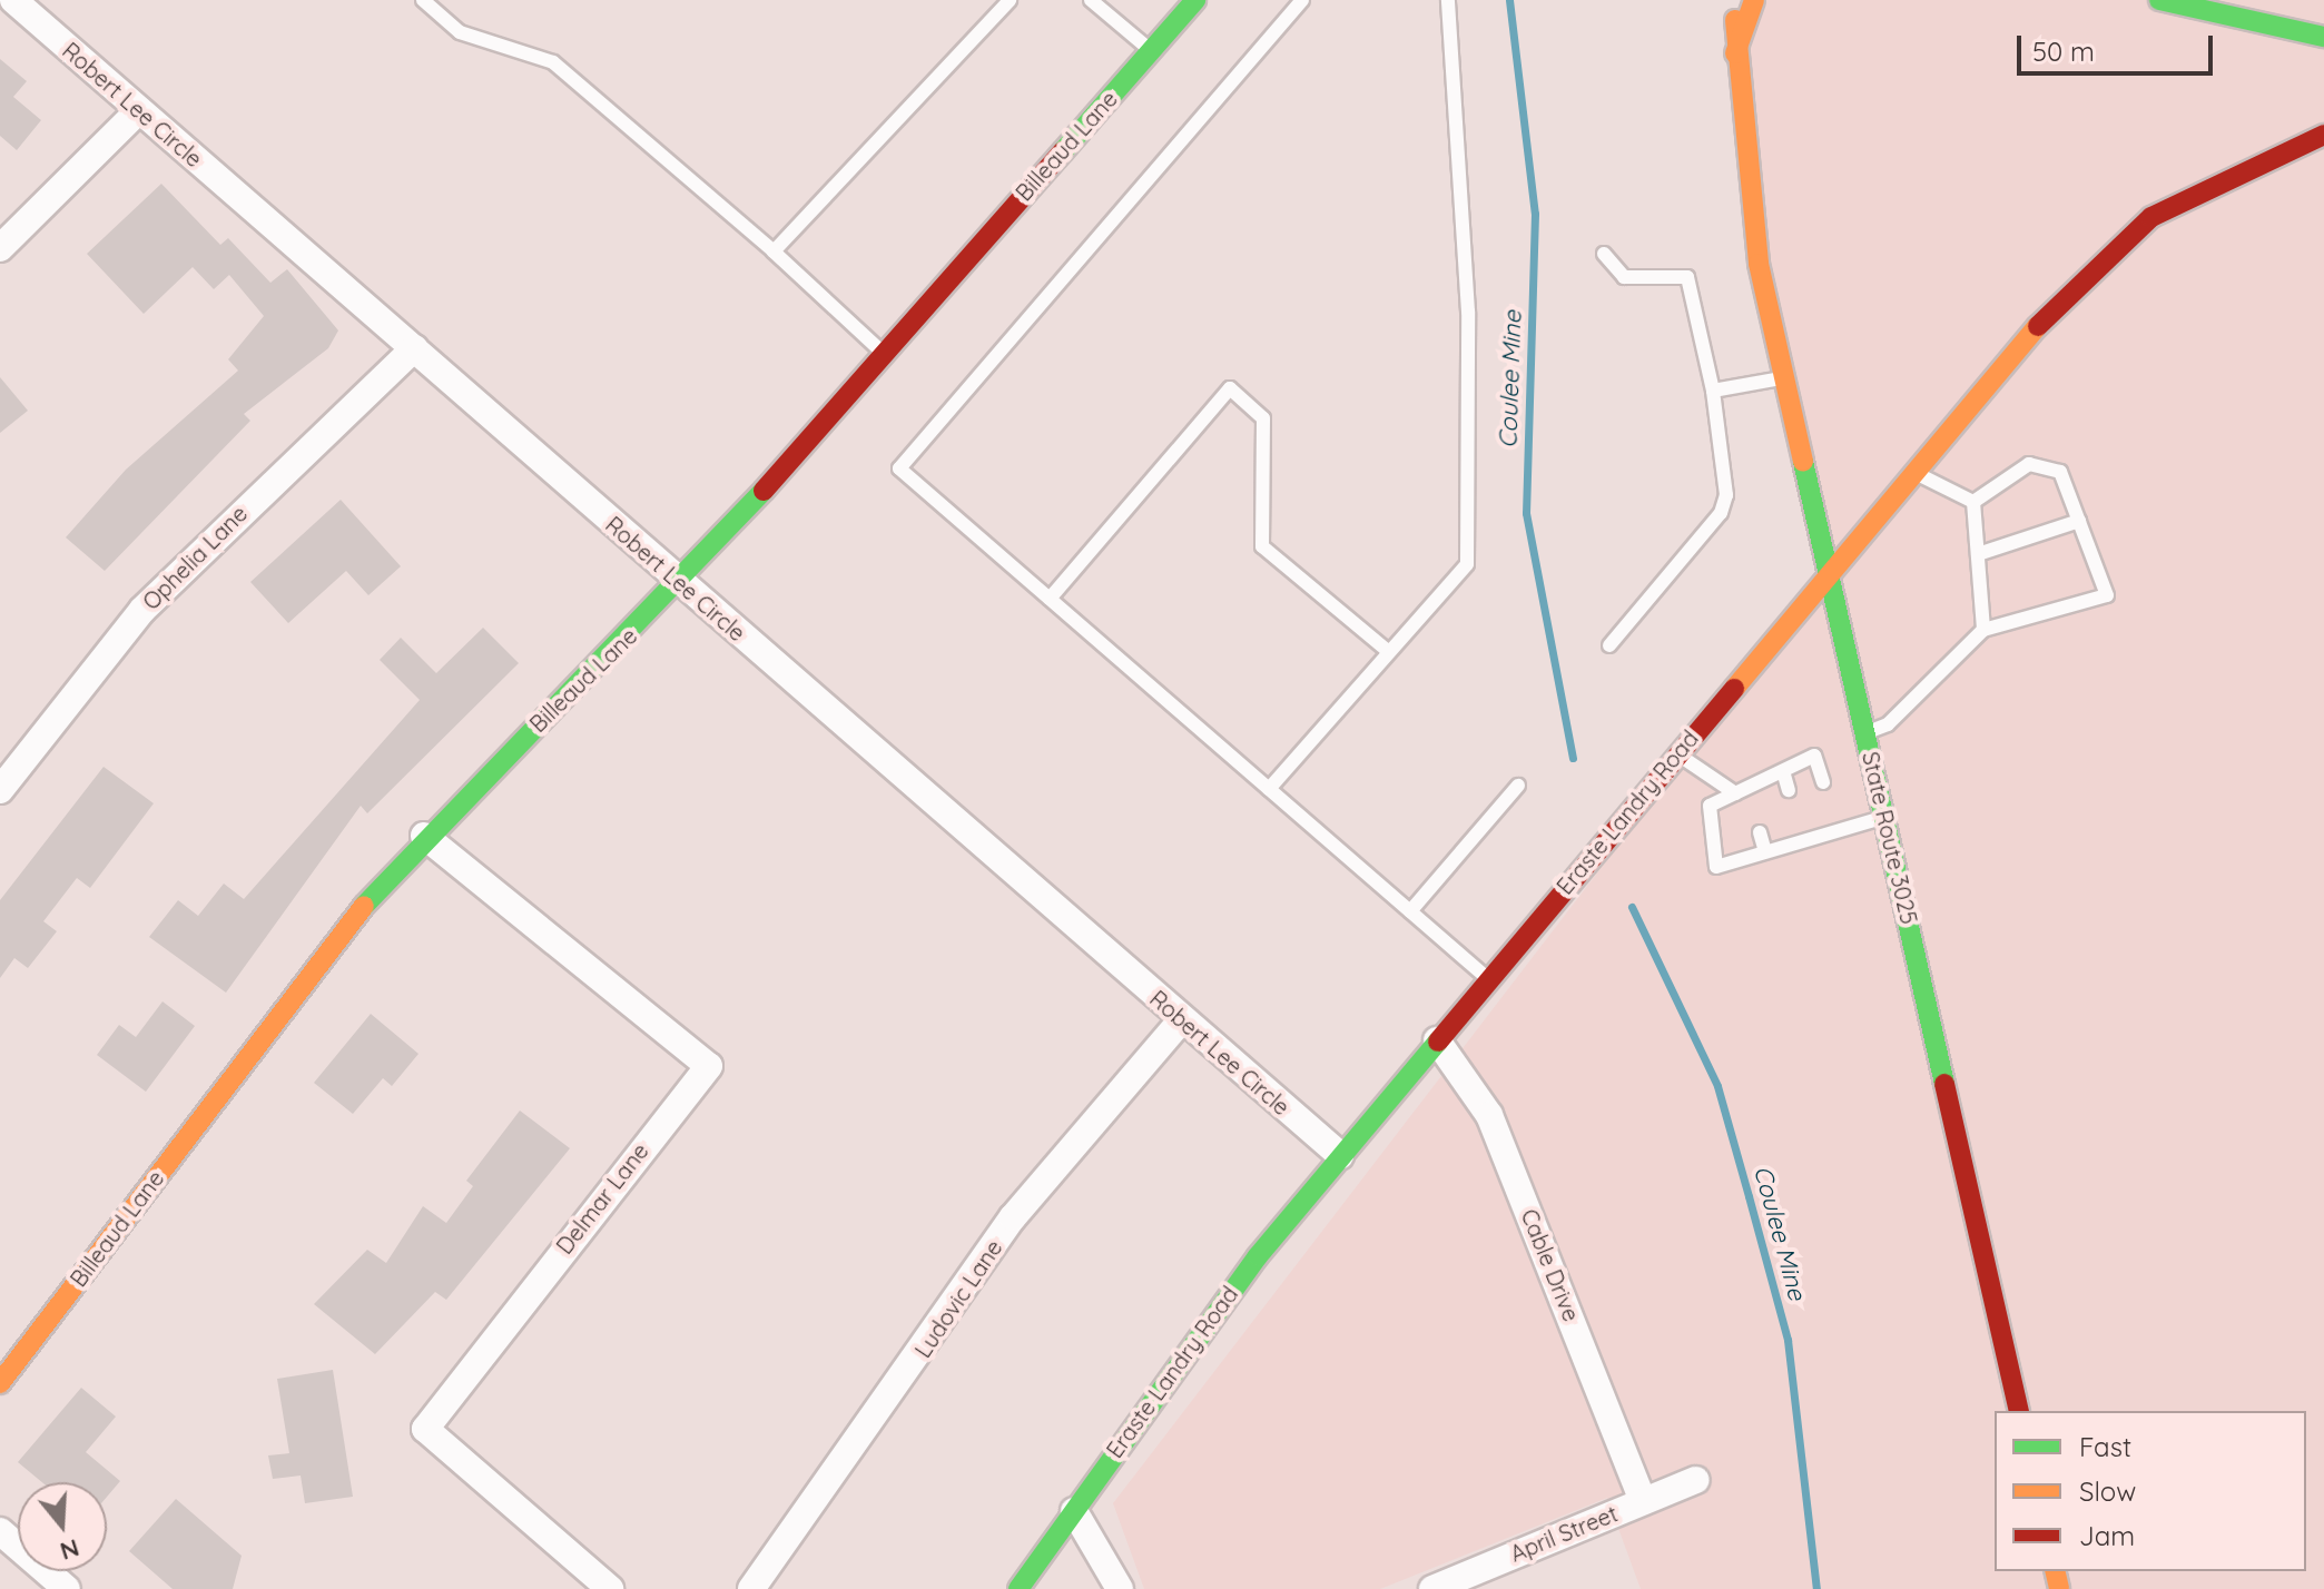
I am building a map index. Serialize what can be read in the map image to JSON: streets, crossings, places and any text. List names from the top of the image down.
{
  "streets": {
    "street": [
      "Robert Lee Circle",
      "Billeaud Lane",
      "Ophelia Lane",
      "Eraste Landry Road",
      "State Route 3025",
      "Delmar Lane",
      "Cable Drive",
      "Ludovic Lane",
      "April Street"
    ]
  },
  "crossings": [
    ["Robert Lee Circle", "Billeaud Lane"],
    ["Robert Lee Circle", "Ophelia Lane"],
    ["Robert Lee Circle", "Eraste Landry Road"],
    ["Robert Lee Circle", "Ludovic Lane"],
    ["Billeaud Lane", "Delmar Lane"],
    ["Eraste Landry Road", "State Route 3025"],
    ["Eraste Landry Road", "Cable Drive"],
    ["Cable Drive", "April Street"]
  ],
  "water": ["Coulee Mine"],
  "legend": ["Fast", "Slow", "Jam"],
  "scale_bar": "50 m",
  "north": "bottom"
}
